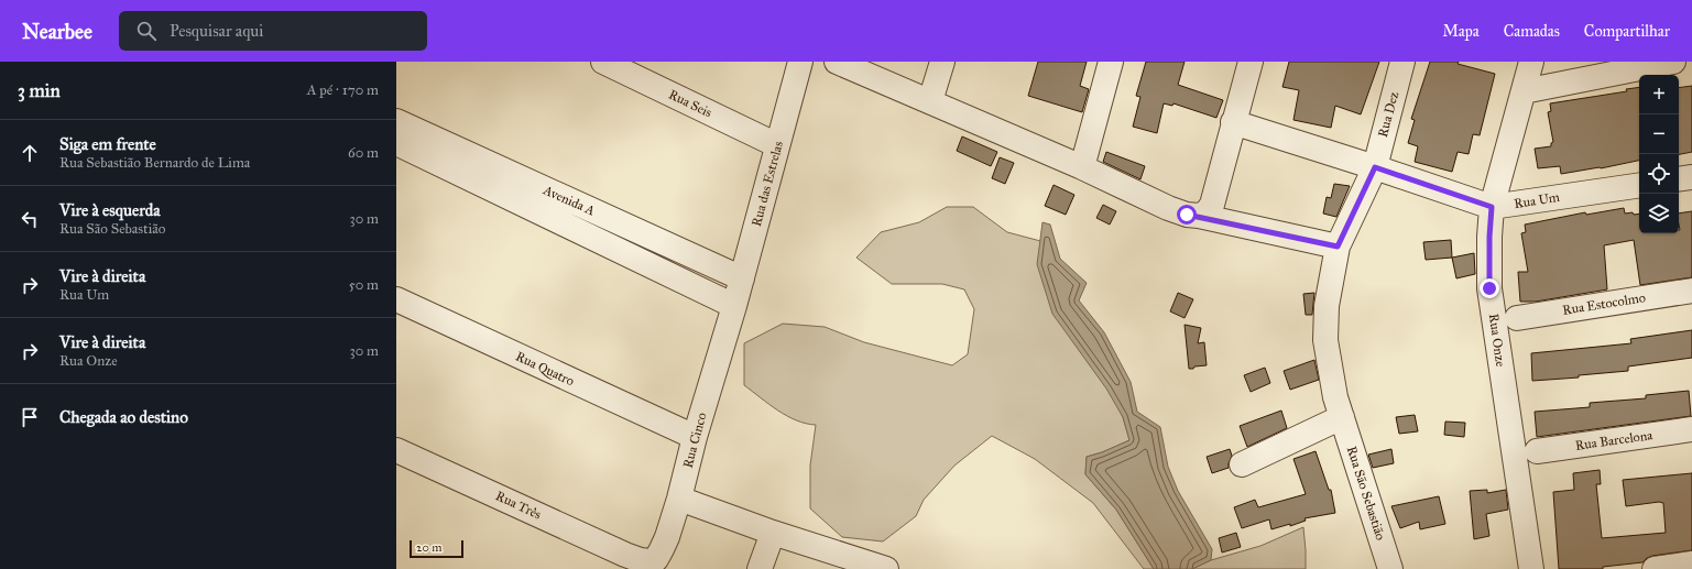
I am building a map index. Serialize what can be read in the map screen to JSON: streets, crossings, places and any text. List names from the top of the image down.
{
  "streets": {
    "street": [
      "Rua Seis",
      "Rua Dez",
      "Rua das Estrelas",
      "Avenida A",
      "Rua Um",
      "Rua Estocolmo",
      "Rua Onze",
      "Rua Quatro",
      "Rua Cinco",
      "Rua Barcelona",
      "Rua São Sebastião",
      "Rua Três"
    ]
  },
  "crossings": [
    ["Rua Seis", "Rua das Estrelas"],
    ["Rua Dez", "Rua Um"],
    ["Rua Dez", "Rua São Sebastião"],
    ["Rua das Estrelas", "Avenida A"],
    ["Rua das Estrelas", "Rua Cinco"],
    ["Avenida A", "Rua Cinco"],
    ["Rua Um", "Rua Onze"],
    ["Rua Um", "Rua São Sebastião"],
    ["Rua Quatro", "Rua Cinco"],
    ["Rua Cinco", "Rua Três"]
  ],
  "scale_bar": "20 m",
  "page": {
    "header": "Nearbee",
    "search": "Pesquisar aqui",
    "nav": ["Mapa", "Camadas", "Compartilhar"],
    "heading": ["3 min", "A pé · 170 m"],
    "map_buttons": ["+", "−"],
    "list": [
      ["Siga em frente", "Rua Sebastião Bernardo de Lima", "60 m"],
      ["Vire à esquerda", "Rua São Sebastião", "30 m"],
      ["Vire à direita", "Rua Um", "50 m"],
      ["Vire à direita", "Rua Onze", "30 m"],
      "Chegada ao destino"
    ],
    "scale": "20 m"
  }
}
